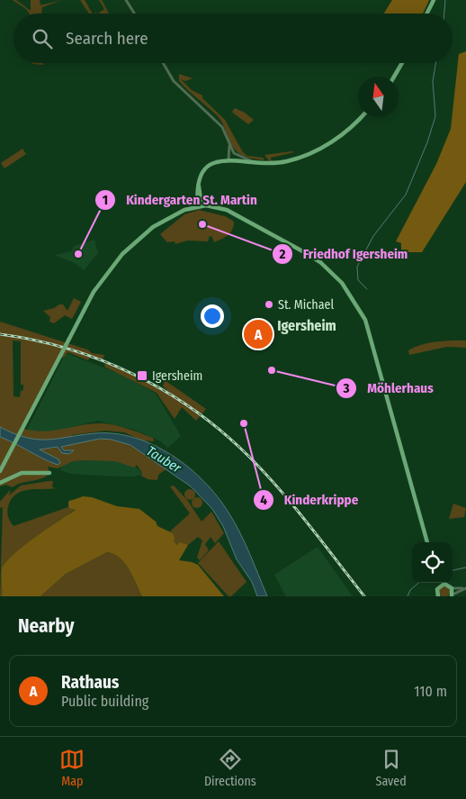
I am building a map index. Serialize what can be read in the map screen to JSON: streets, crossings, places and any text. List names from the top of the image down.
{
  "districts": ["Igersheim"],
  "water": ["Tauber"],
  "places": {
    "other": [
      "Friedhof Igersheim",
      "Kindergarten St. Martin",
      "St. Michael",
      "Möhlerhaus",
      "Kinderkrippe"
    ],
    "transit": ["Igersheim"]
  },
  "north": "top",
  "page": {
    "search": "Search here",
    "pins": "A",
    "heading": "Nearby",
    "list": [
      {
        "mark": "A",
        "name": "Rathaus",
        "note": "Public building",
        "value": "110 m"
      }
    ],
    "nav": ["Map", "Directions", "Saved"]
  }
}
